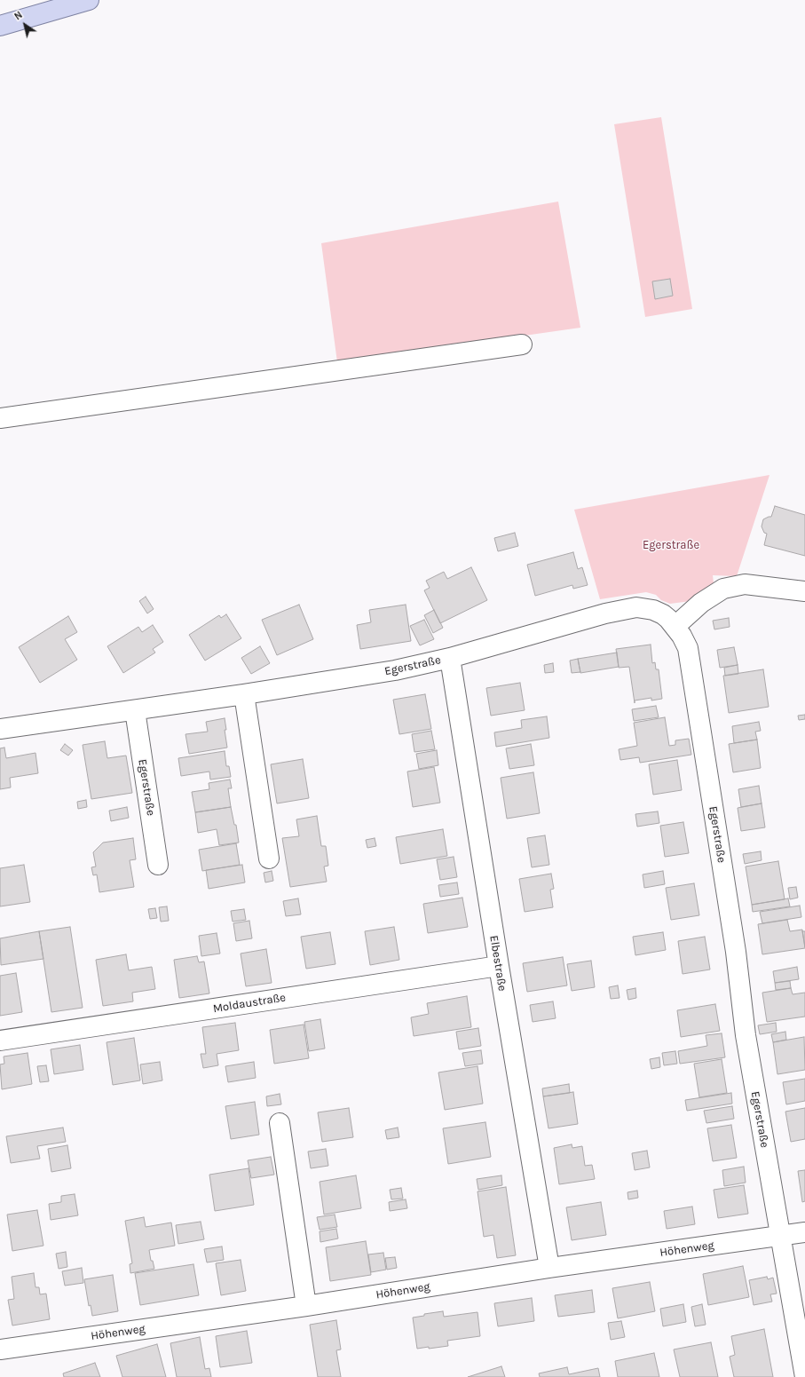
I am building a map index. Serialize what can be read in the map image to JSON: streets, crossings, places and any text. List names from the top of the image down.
{
  "streets": {
    "street": [
      "Egerstraße",
      "Elbestraße",
      "Moldaustraße",
      "Höhenweg"
    ]
  },
  "crossings": [
    ["Egerstraße", "Elbestraße"],
    ["Egerstraße", "Höhenweg"],
    ["Elbestraße", "Moldaustraße"],
    ["Elbestraße", "Höhenweg"]
  ],
  "parks": ["Egerstraße"],
  "north": "top left"
}
